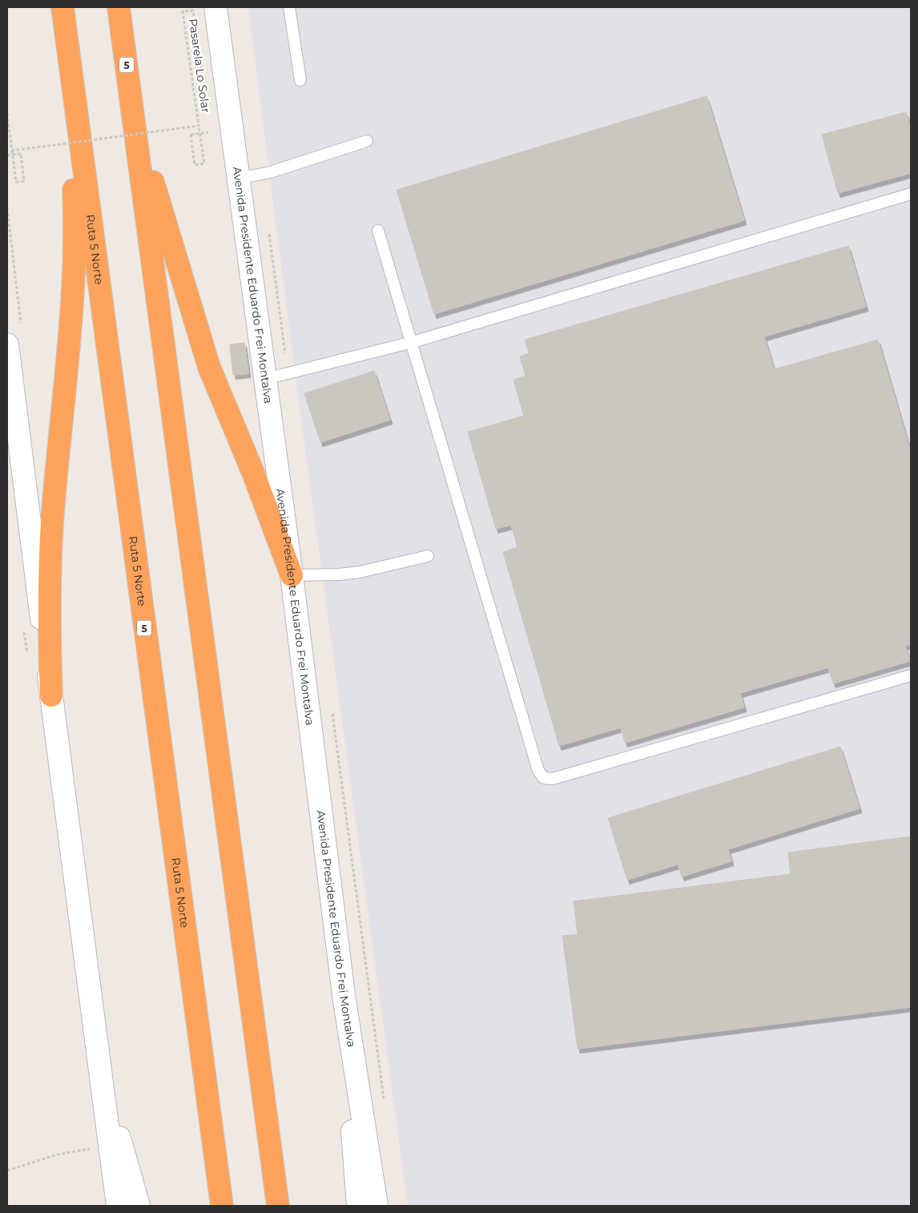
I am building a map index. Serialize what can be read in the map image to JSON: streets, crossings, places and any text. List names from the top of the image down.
{
  "streets": {
    "highway": ["5", "Ruta 5 Norte"],
    "street": ["Avenida Presidente Eduardo Frei Montalva"],
    "path": ["Pasarela Lo Solar"]
  }
}
